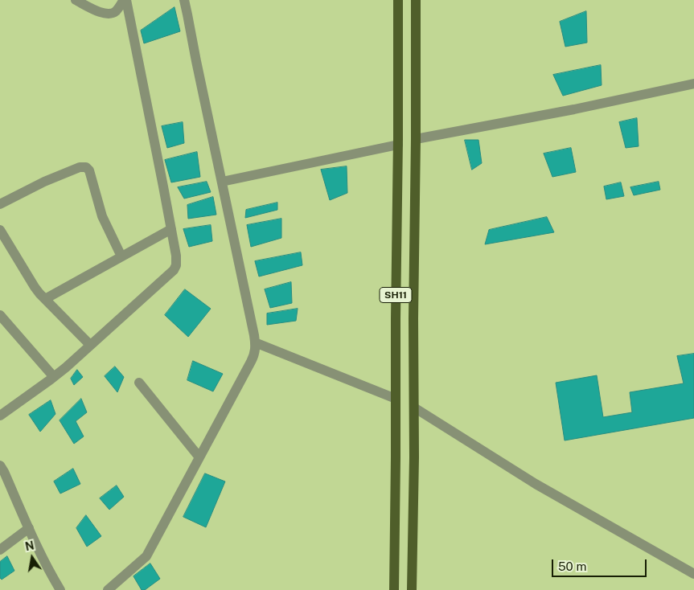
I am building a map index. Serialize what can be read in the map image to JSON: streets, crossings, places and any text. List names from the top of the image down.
{
  "streets": {
    "main road": ["SH11"]
  },
  "scale_bar": "50 m",
  "north": "top"
}
